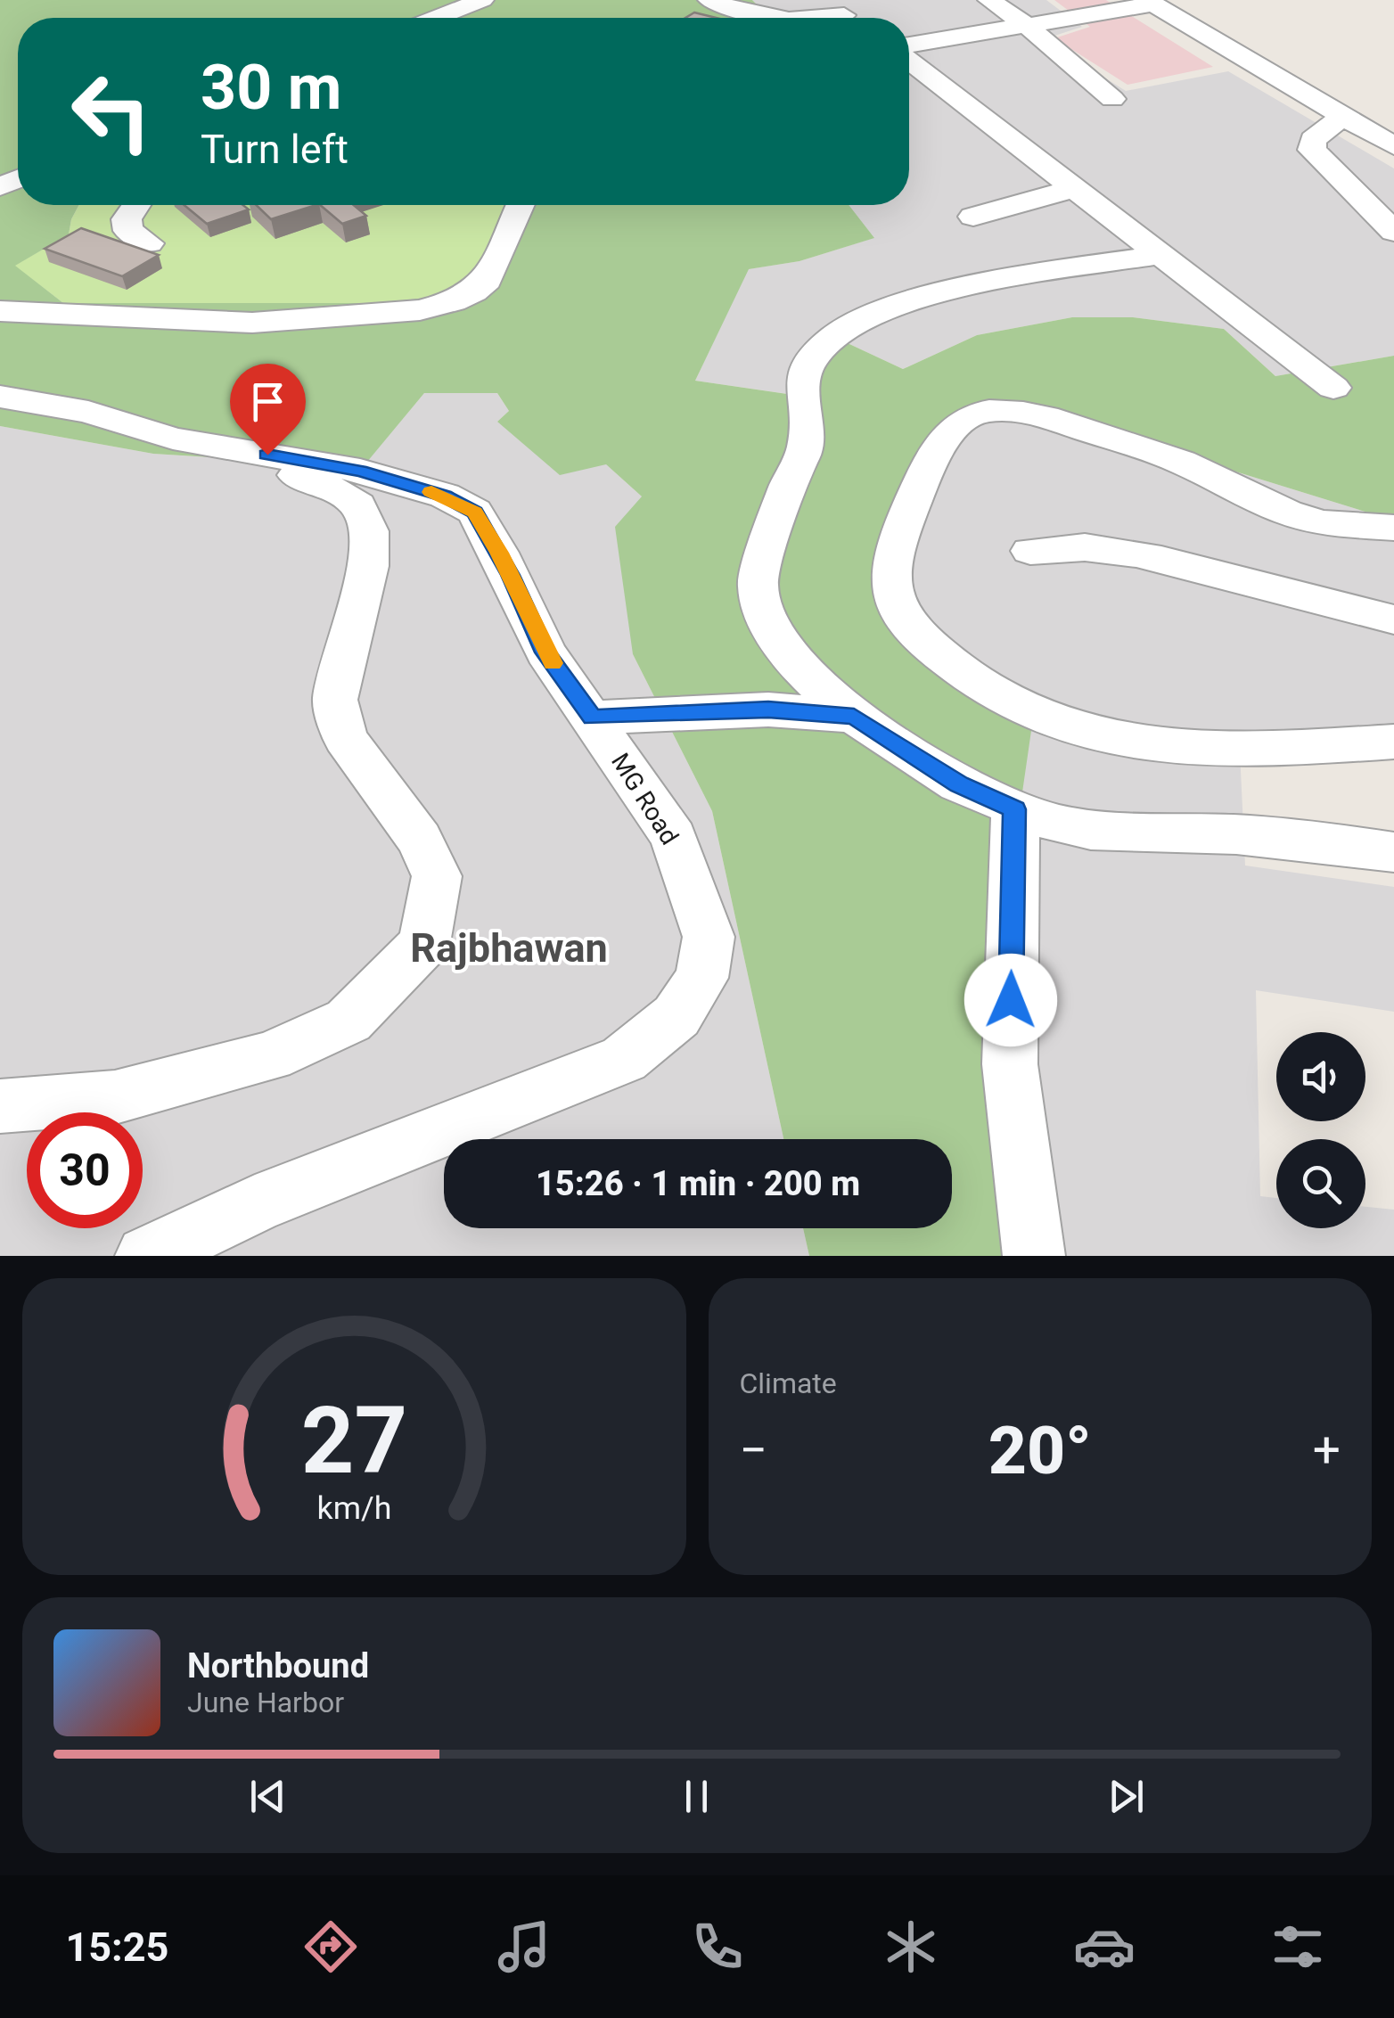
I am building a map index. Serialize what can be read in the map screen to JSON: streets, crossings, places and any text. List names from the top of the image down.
{
  "streets": {
    "street": ["MG Road"]
  },
  "districts": ["Rajbhawan"],
  "page": {
    "turn": ["30 m", "Turn left"],
    "limit": "30",
    "trip": "15:26 · 1 min · 200 m",
    "tile": "Climate",
    "heat": ["−", "20°", "+"],
    "song": ["Northbound", "June Harbor"],
    "tabs": "15:25",
    "gauge": ["27", "km/h"]
  }
}
